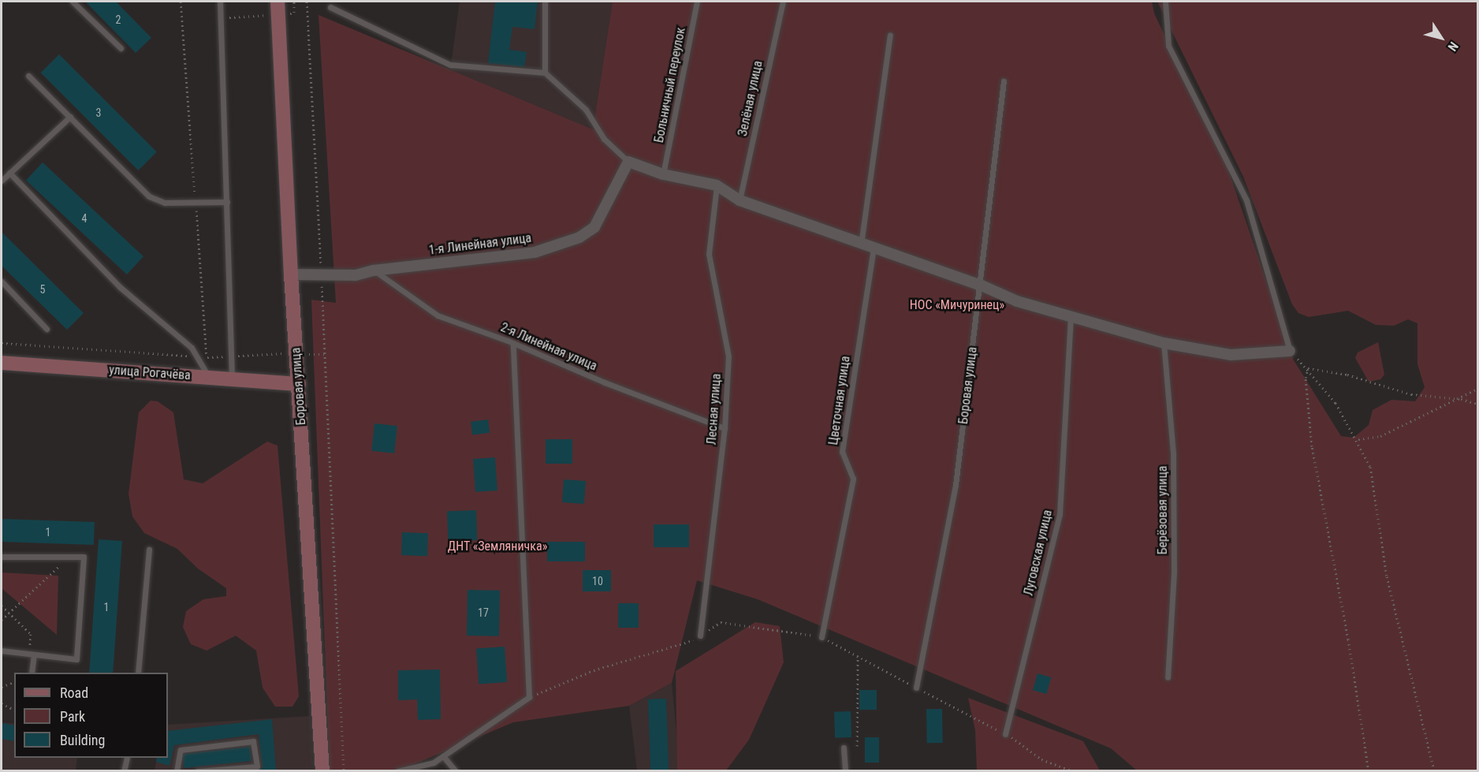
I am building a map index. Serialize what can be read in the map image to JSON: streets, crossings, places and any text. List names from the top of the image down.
{
  "streets": {
    "street": ["1-я Линейная улица", "улица Рогачёва", "Боровая улица"],
    "lane": [
      "Больничный переулок",
      "Зелёная улица",
      "2-я Линейная улица",
      "Цветочная улица",
      "Лесная улица",
      "Берёзовая улица",
      "Луговская улица"
    ]
  },
  "crossings": [
    ["1-я Линейная улица", "2-я Линейная улица"],
    ["1-я Линейная улица", "Боровая улица"],
    ["2-я Линейная улица", "Лесная улица"],
    ["улица Рогачёва", "Боровая улица"]
  ],
  "parks": ["НОС «Мичуринец»", "ДНТ «Земляничка»"],
  "house_numbers": [
    "2",
    "3",
    "4",
    "5",
    "1",
    "10",
    "1",
    "17"
  ],
  "legend": ["Road", "Park", "Building"],
  "north": "bottom right"
}
